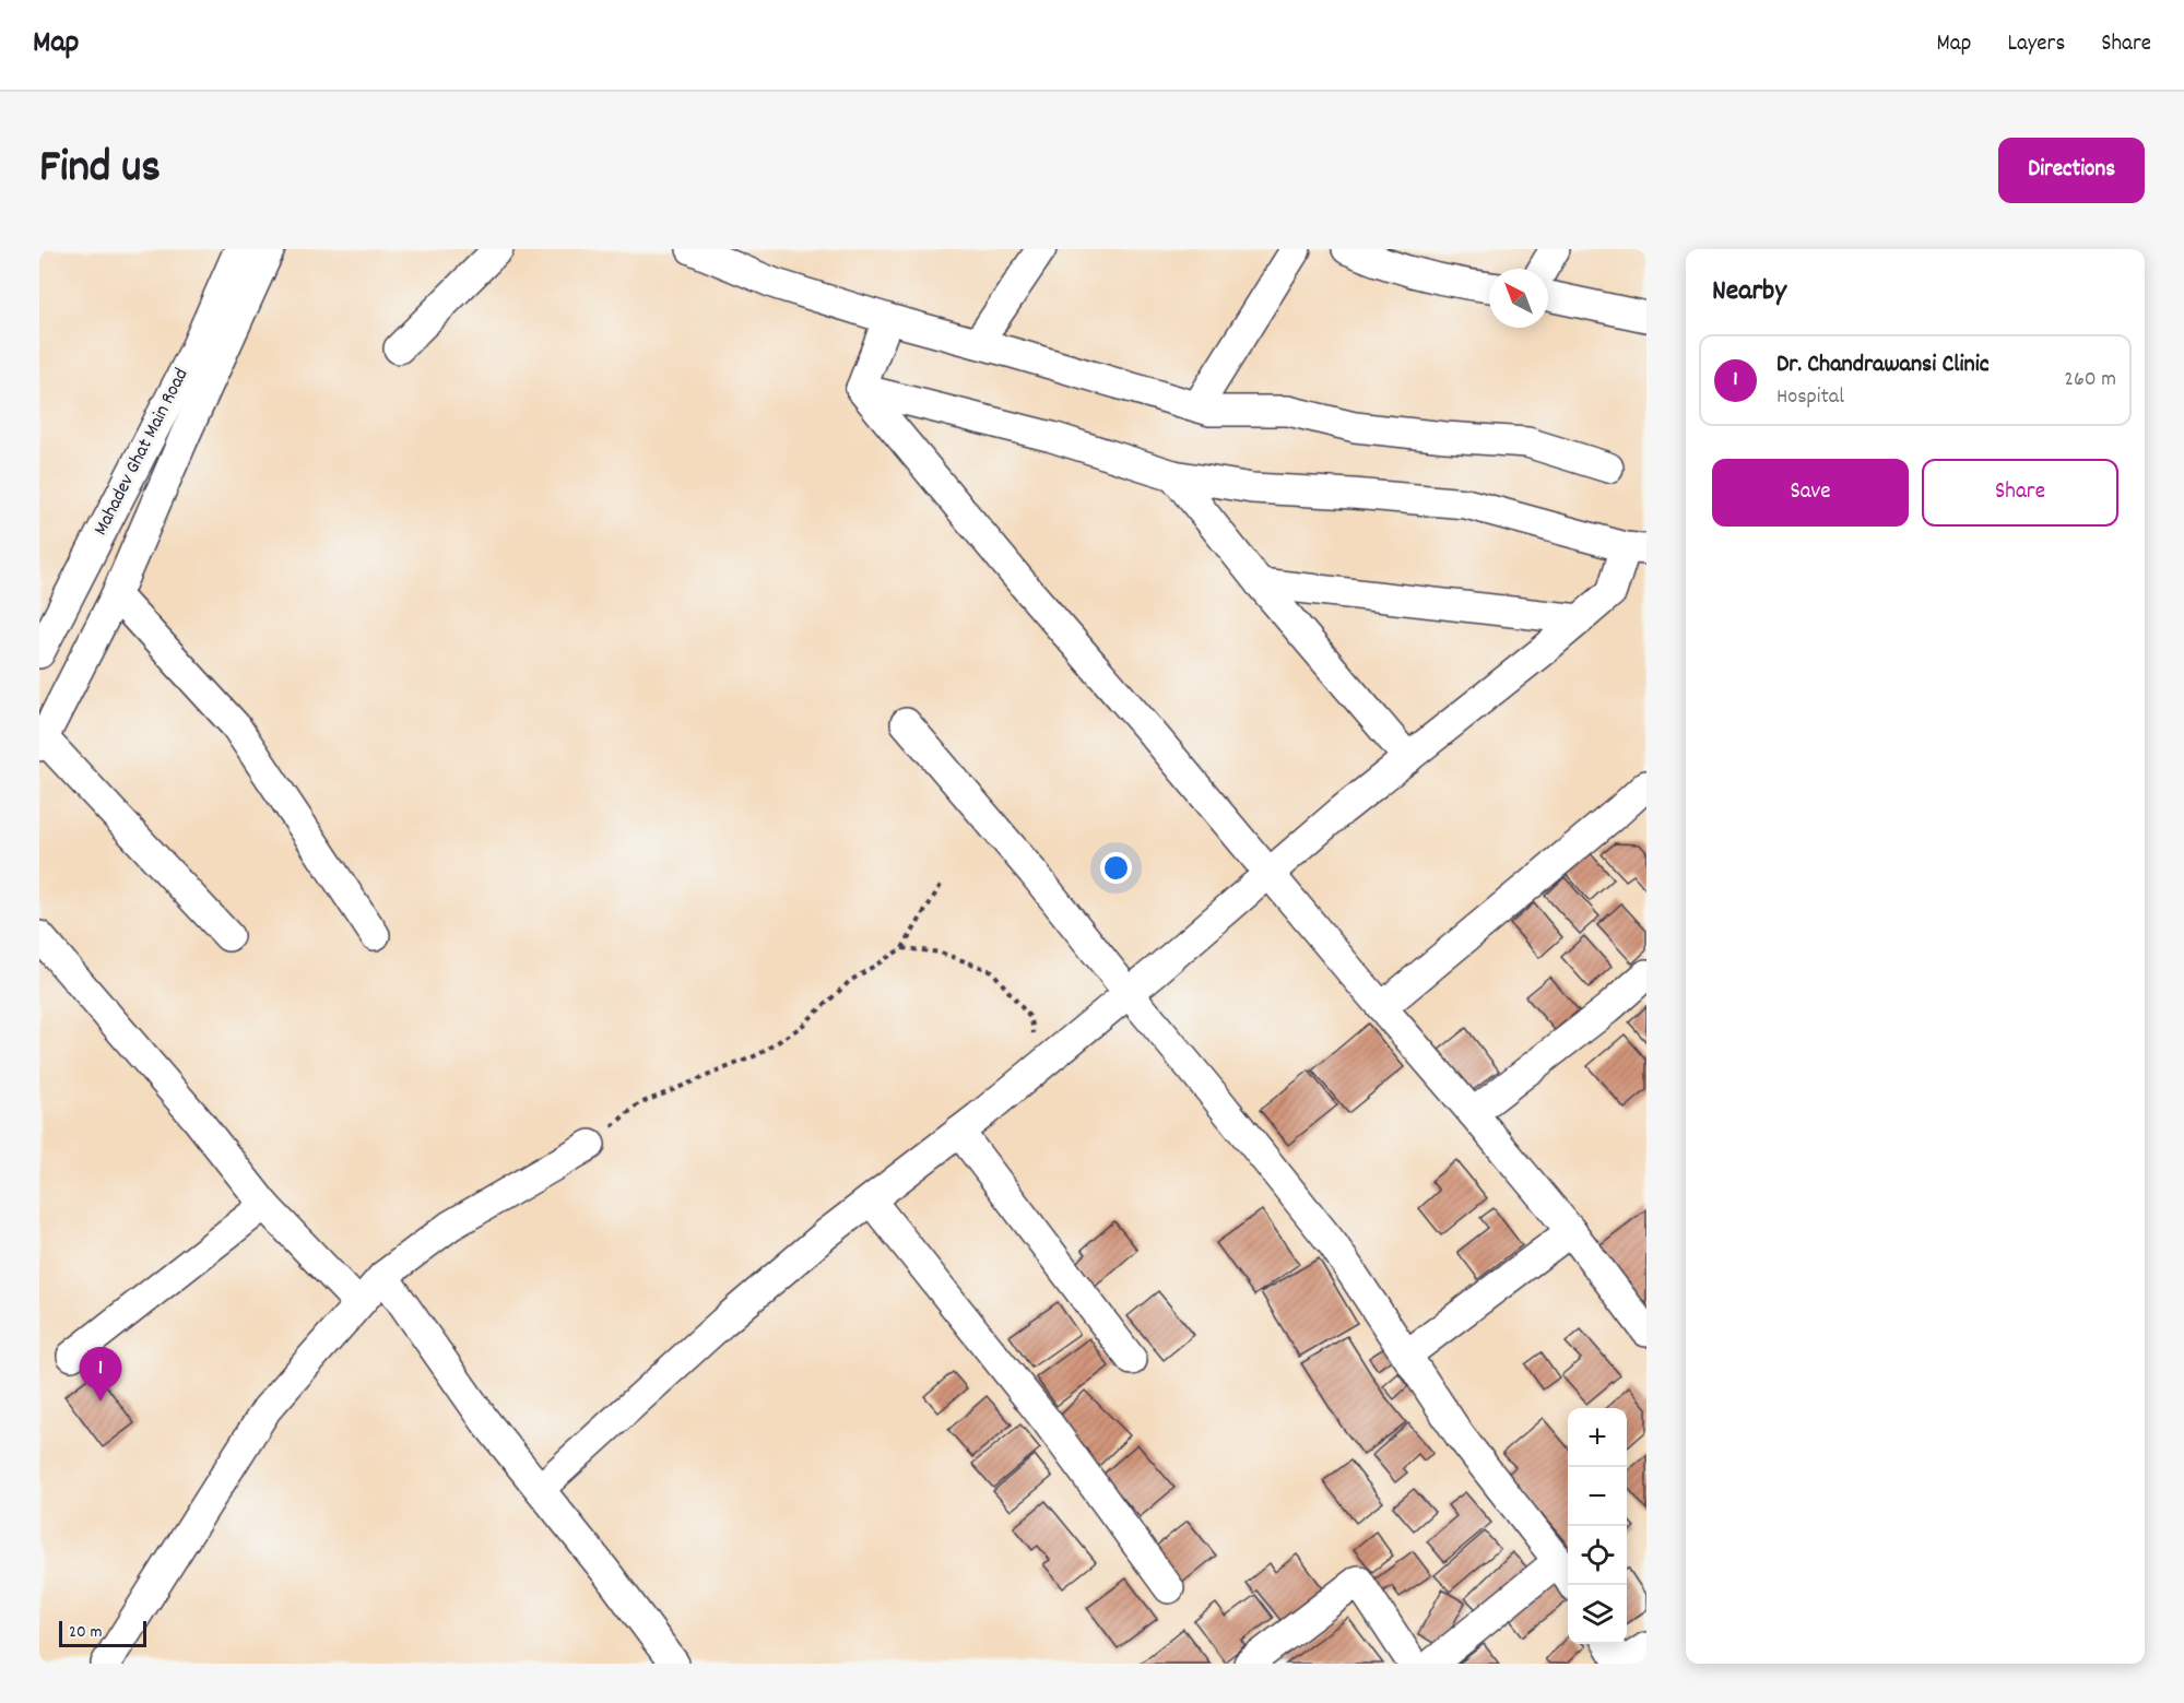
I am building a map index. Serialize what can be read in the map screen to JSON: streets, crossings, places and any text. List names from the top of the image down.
{
  "streets": {
    "street": ["Mahadev Ghat Main Road"]
  },
  "scale_bar": "20 m",
  "north": "top left",
  "page": {
    "header": "Map",
    "nav": ["Map", "Layers", "Share"],
    "title": "Find us",
    "buttons": [
      "Directions",
      ["Save", "Share"]
    ],
    "heading": "Nearby",
    "list": [
      {
        "mark": "1",
        "name": "Dr. Chandrawansi Clinic",
        "note": "Hospital",
        "value": "260 m"
      }
    ],
    "pins": "1",
    "map_buttons": ["+", "−"],
    "scale": "20 m"
  }
}
